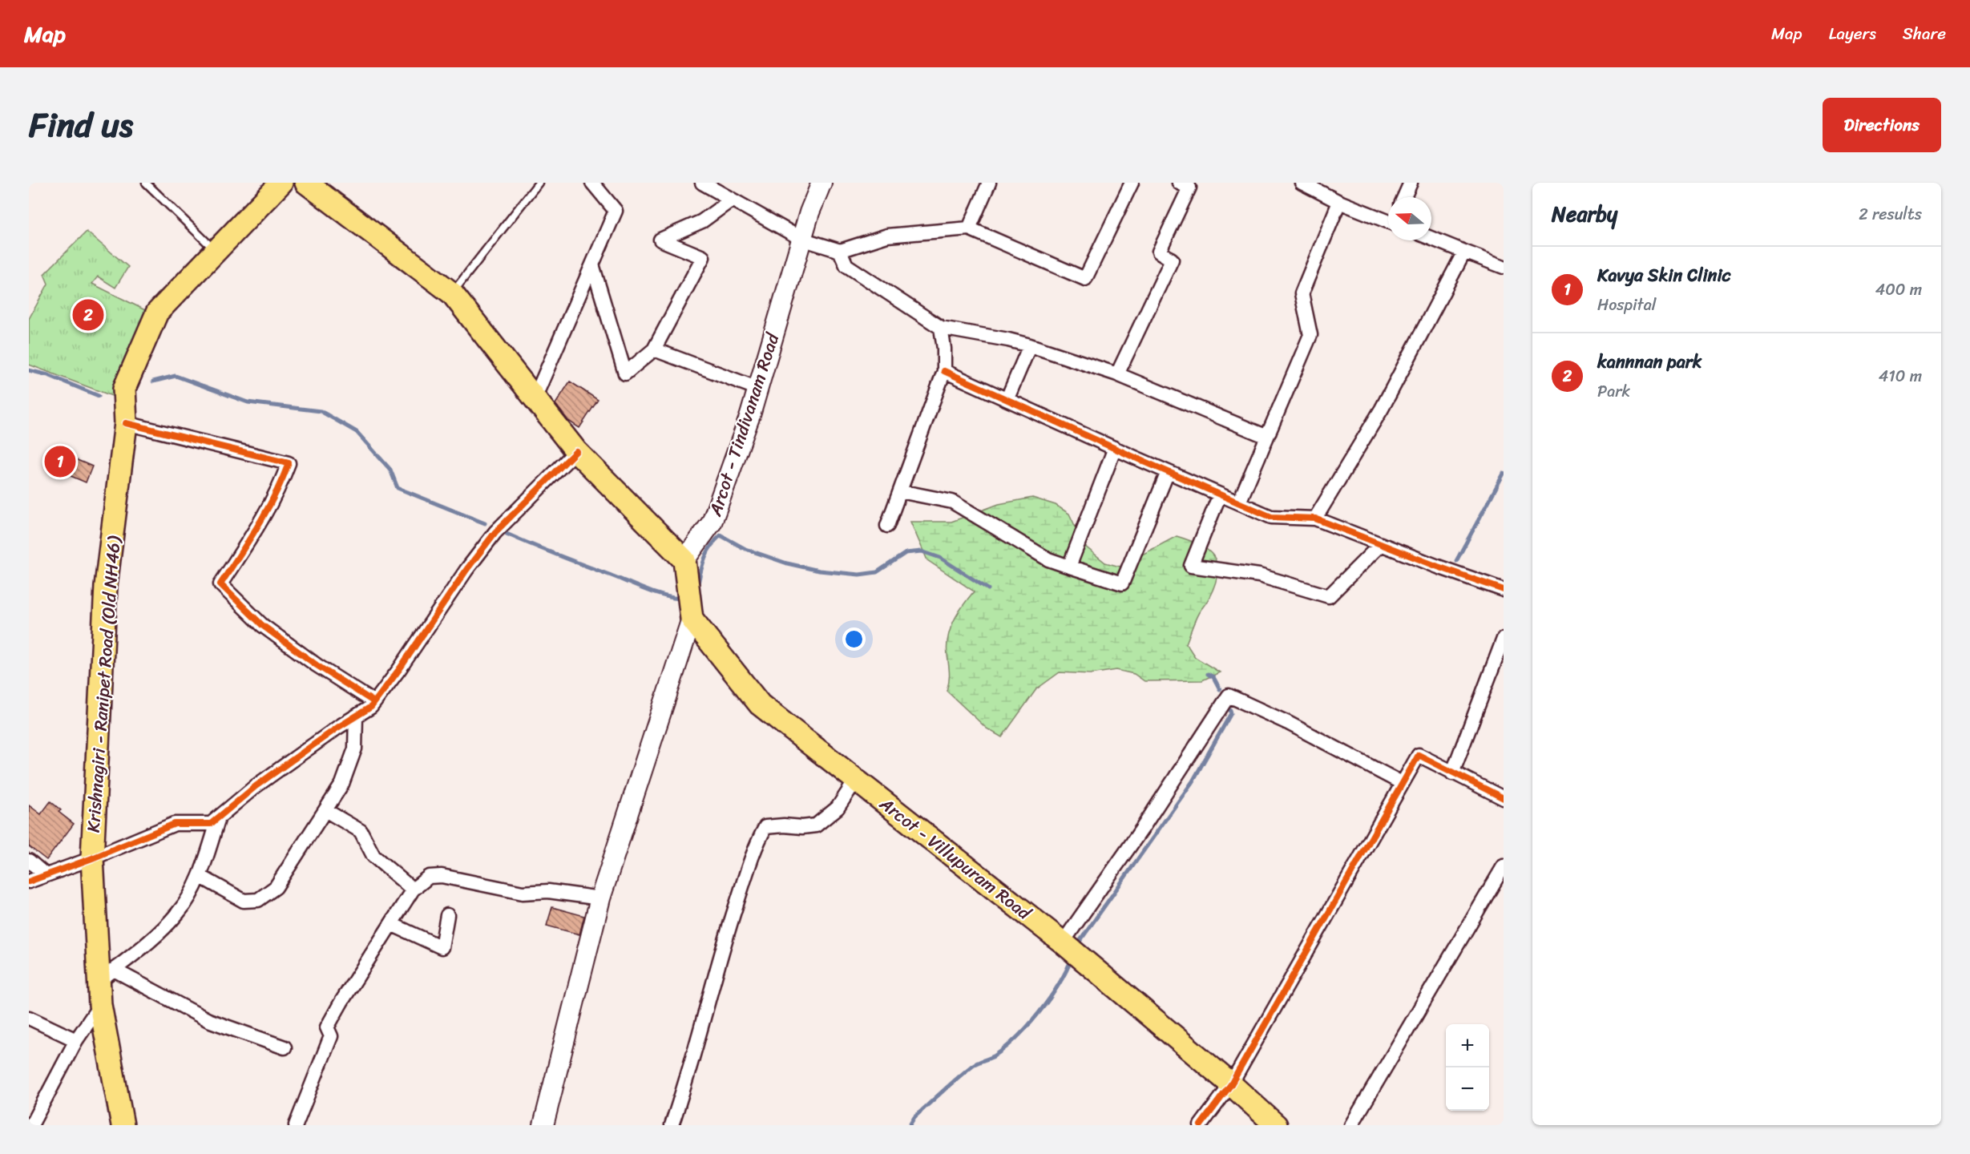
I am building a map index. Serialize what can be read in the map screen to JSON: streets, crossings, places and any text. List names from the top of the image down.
{
  "streets": {
    "main road": ["Arcot - Tindivanam Road", "Krishnagiri - Ranipet Road (Old NH46)", "Arcot - Villupuram Road"]
  },
  "north": "left",
  "page": {
    "header": "Map",
    "nav": ["Map", "Layers", "Share"],
    "title": "Find us",
    "buttons": "Directions",
    "heading": ["Nearby", "2 results"],
    "list": [
      {
        "mark": "1",
        "name": "Kavya Skin Clinic",
        "note": "Hospital",
        "value": "400 m"
      },
      {
        "mark": "2",
        "name": "kannnan park",
        "note": "Park",
        "value": "410 m"
      }
    ],
    "pins": ["2", "1"],
    "map_buttons": ["+", "−"]
  }
}
